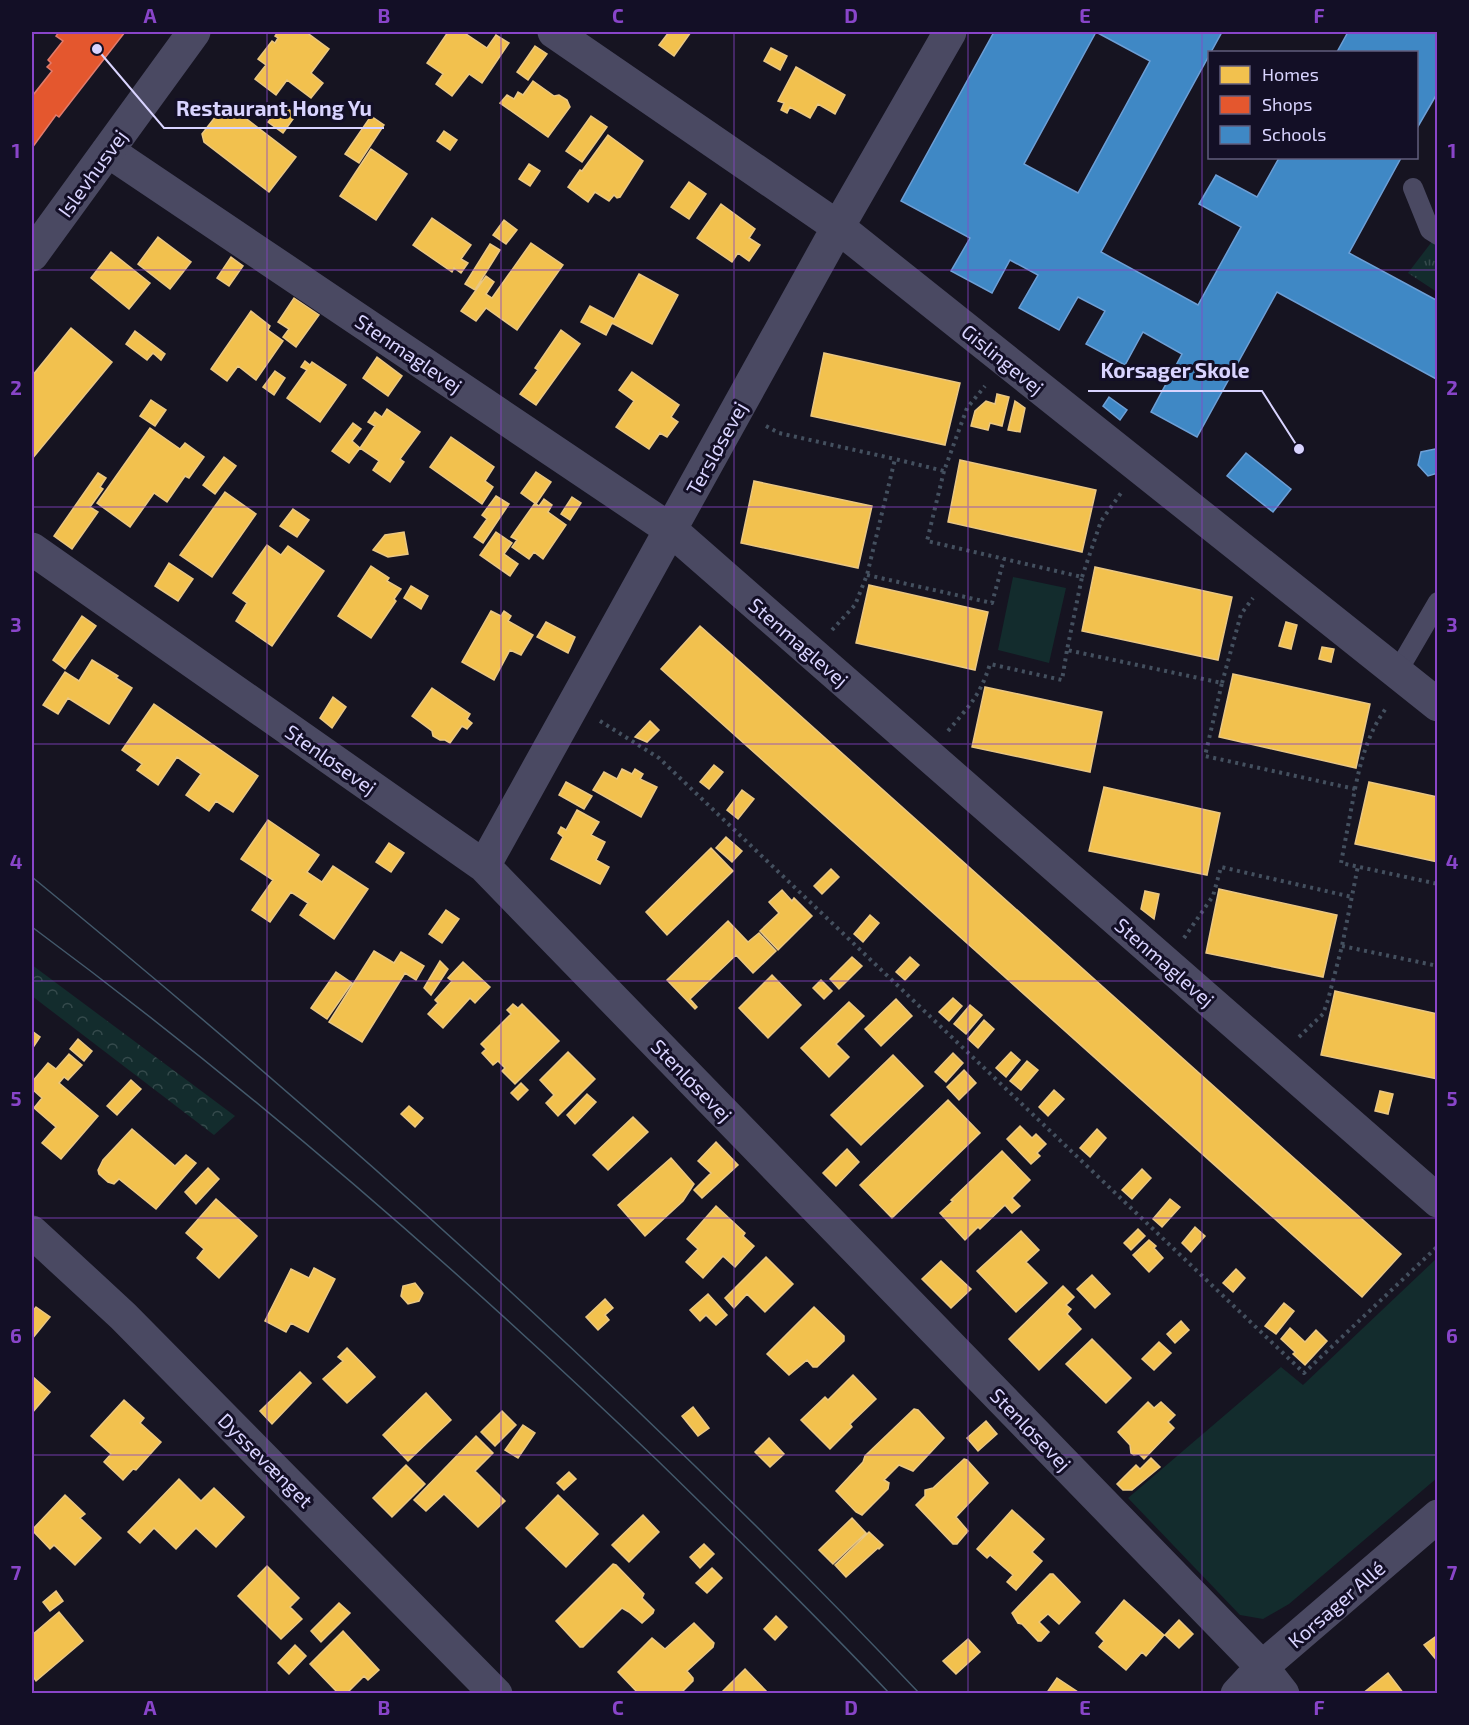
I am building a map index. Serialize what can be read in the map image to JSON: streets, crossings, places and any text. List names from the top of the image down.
{
  "streets": {
    "street": [
      "Islevhusvej",
      "Stenmaglevej",
      "Gislingevej",
      "Tersløsevej",
      "Stenløsevej",
      "Dyssevænget",
      "Korsager Allé"
    ]
  },
  "crossings": [
    ["Islevhusvej", "Stenmaglevej"],
    ["Stenmaglevej", "Tersløsevej"],
    ["Gislingevej", "Tersløsevej"],
    ["Tersløsevej", "Stenløsevej"],
    ["Stenløsevej", "Korsager Allé"]
  ],
  "places": ["Restaurant Hong Yu", "Korsager Skole"],
  "legend": ["Homes", "Shops", "Schools"],
  "grid": {
    "columns": [
      "A",
      "B",
      "C",
      "D",
      "E",
      "F"
    ],
    "rows": [
      "1",
      "2",
      "3",
      "4",
      "5",
      "6",
      "7"
    ]
  }
}
